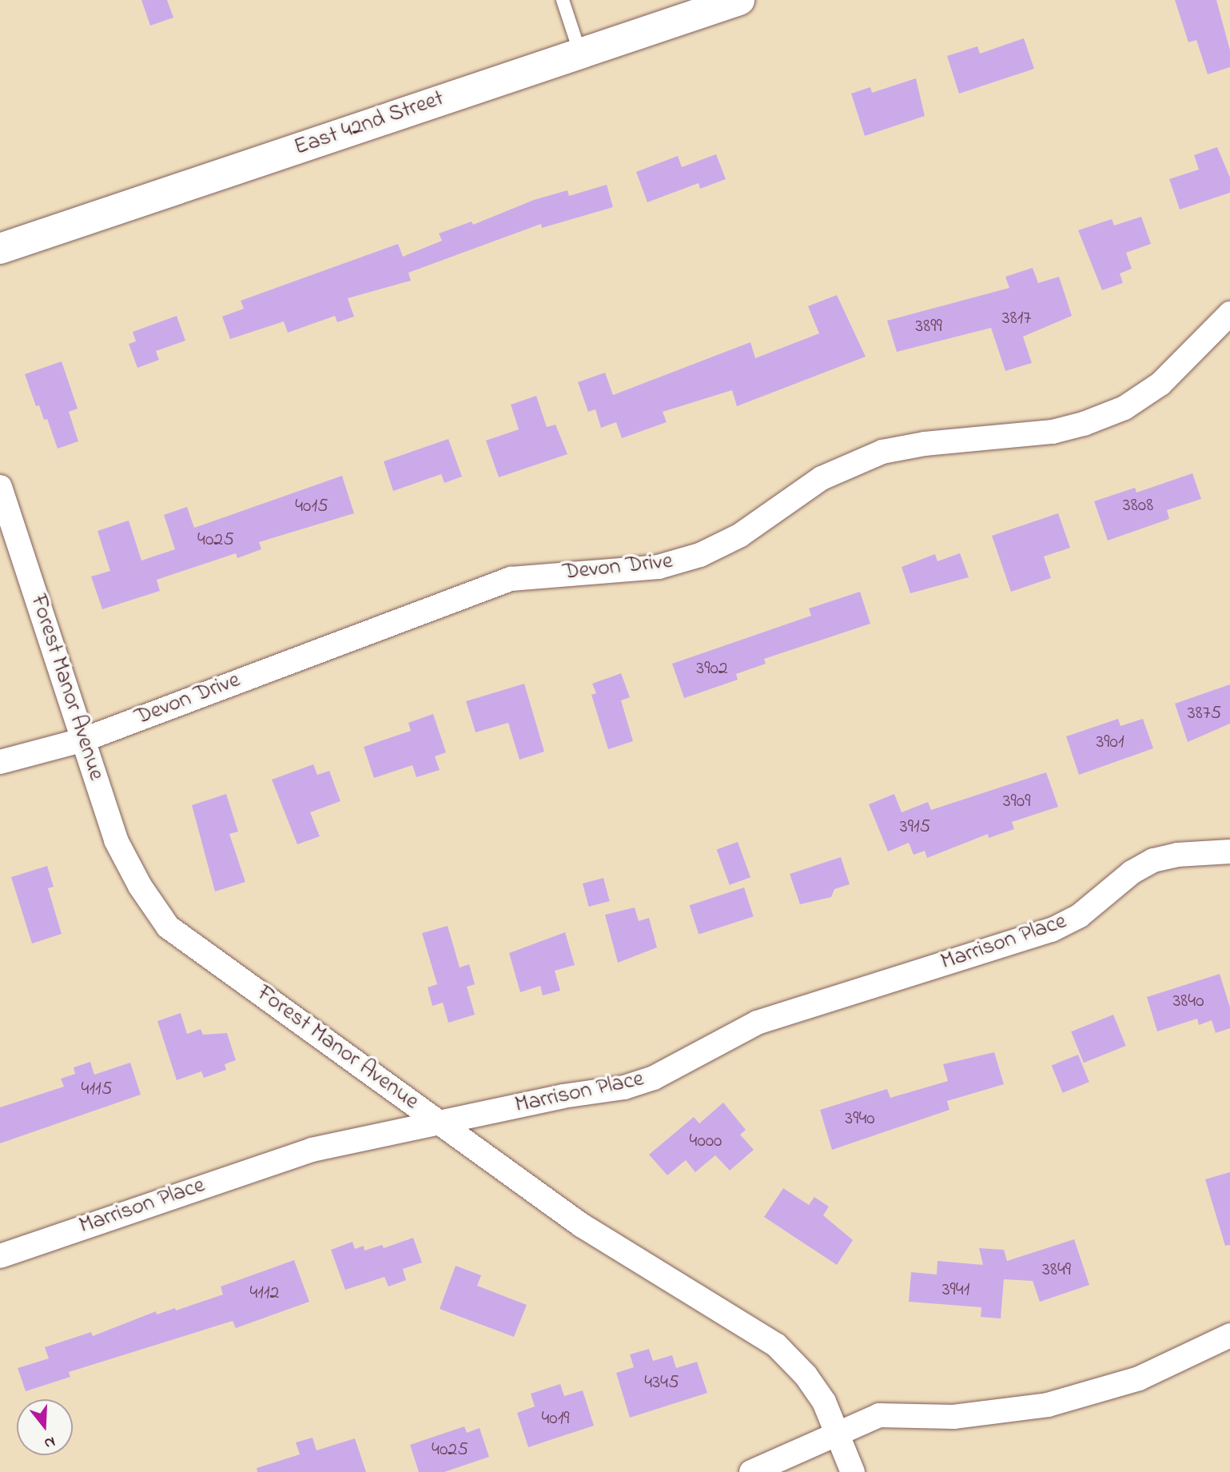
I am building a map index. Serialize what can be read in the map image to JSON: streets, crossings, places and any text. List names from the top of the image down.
{
  "streets": {
    "street": [
      "East 42nd Street",
      "Devon Drive",
      "Forest Manor Avenue",
      "Marrison Place"
    ]
  },
  "crossings": [
    ["Devon Drive", "Forest Manor Avenue"],
    ["Forest Manor Avenue", "Marrison Place"]
  ],
  "house_numbers": [
    "3817",
    "3899",
    "3808",
    "4015",
    "4025",
    "3902",
    "3875",
    "3901",
    "3909",
    "3915",
    "3840",
    "4115",
    "3940",
    "4000",
    "3849",
    "3941",
    "4112",
    "4345",
    "4019",
    "4025"
  ],
  "north": "bottom"
}
